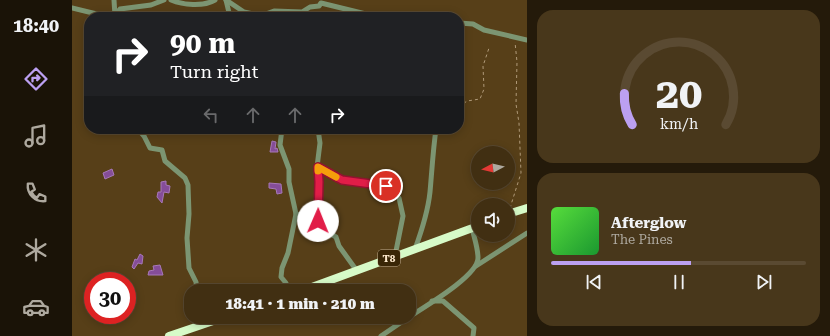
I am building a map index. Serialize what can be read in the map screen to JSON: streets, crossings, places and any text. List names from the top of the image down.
{
  "streets": {
    "highway": ["T8"]
  },
  "north": "left",
  "page": {
    "tabs": "18:40",
    "turn": ["90 m", "Turn right"],
    "song": ["Afterglow", "The Pines"],
    "limit": "30",
    "trip": "18:41 · 1 min · 210 m",
    "gauge": ["20", "km/h"]
  }
}
